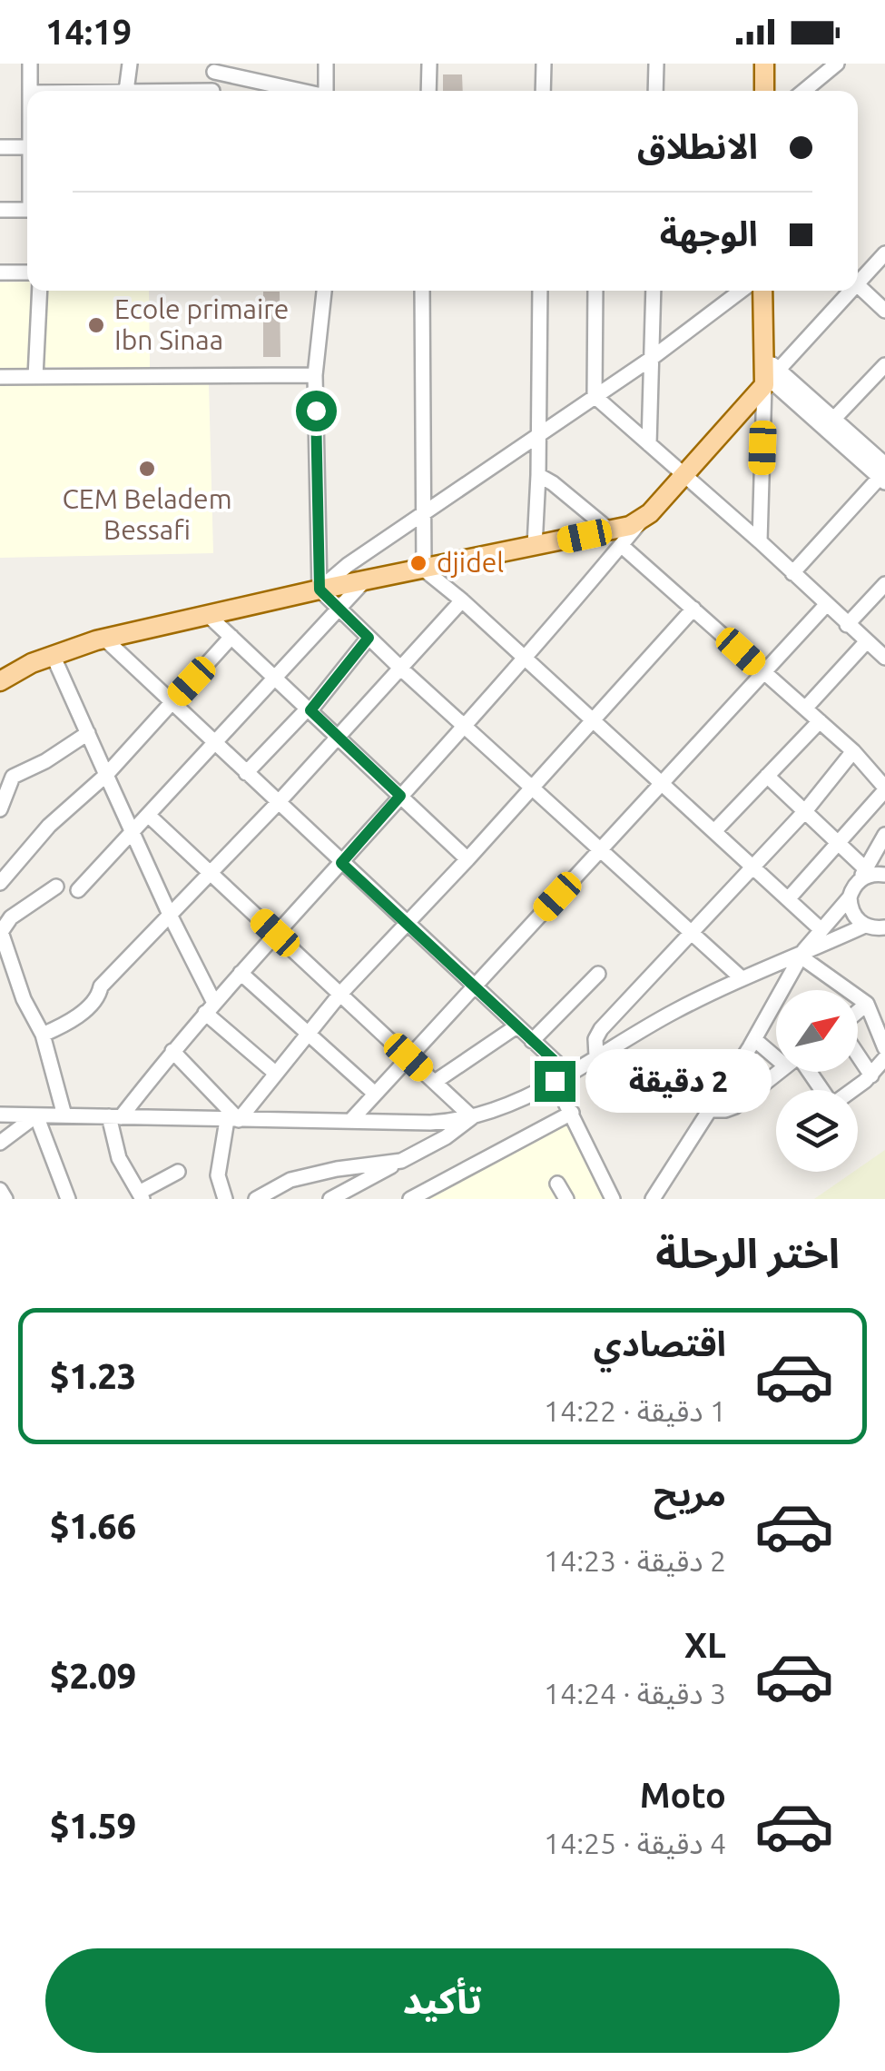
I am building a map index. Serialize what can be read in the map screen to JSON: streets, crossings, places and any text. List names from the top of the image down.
{
  "places": ["Ecole primaire Ibn Sinaa", "CEM Beladem Bessafi", "djidel"],
  "north": "top right",
  "page": {
    "status": "14:19",
    "banner": ["الانطلاق", "الوجهة"],
    "bubble": "2 دقيقة",
    "heading": "اختر الرحلة",
    "list": [
      {
        "name": "اقتصادي",
        "note": "1 دقيقة · 14:22",
        "value": "$1.23"
      },
      {
        "name": "مريح",
        "note": "2 دقيقة · 14:23",
        "value": "$1.66"
      },
      {
        "name": "XL",
        "note": "3 دقيقة · 14:24",
        "value": "$2.09"
      },
      {
        "name": "Moto",
        "note": "4 دقيقة · 14:25",
        "value": "$1.59"
      }
    ],
    "buttons": "تأكيد"
  }
}
